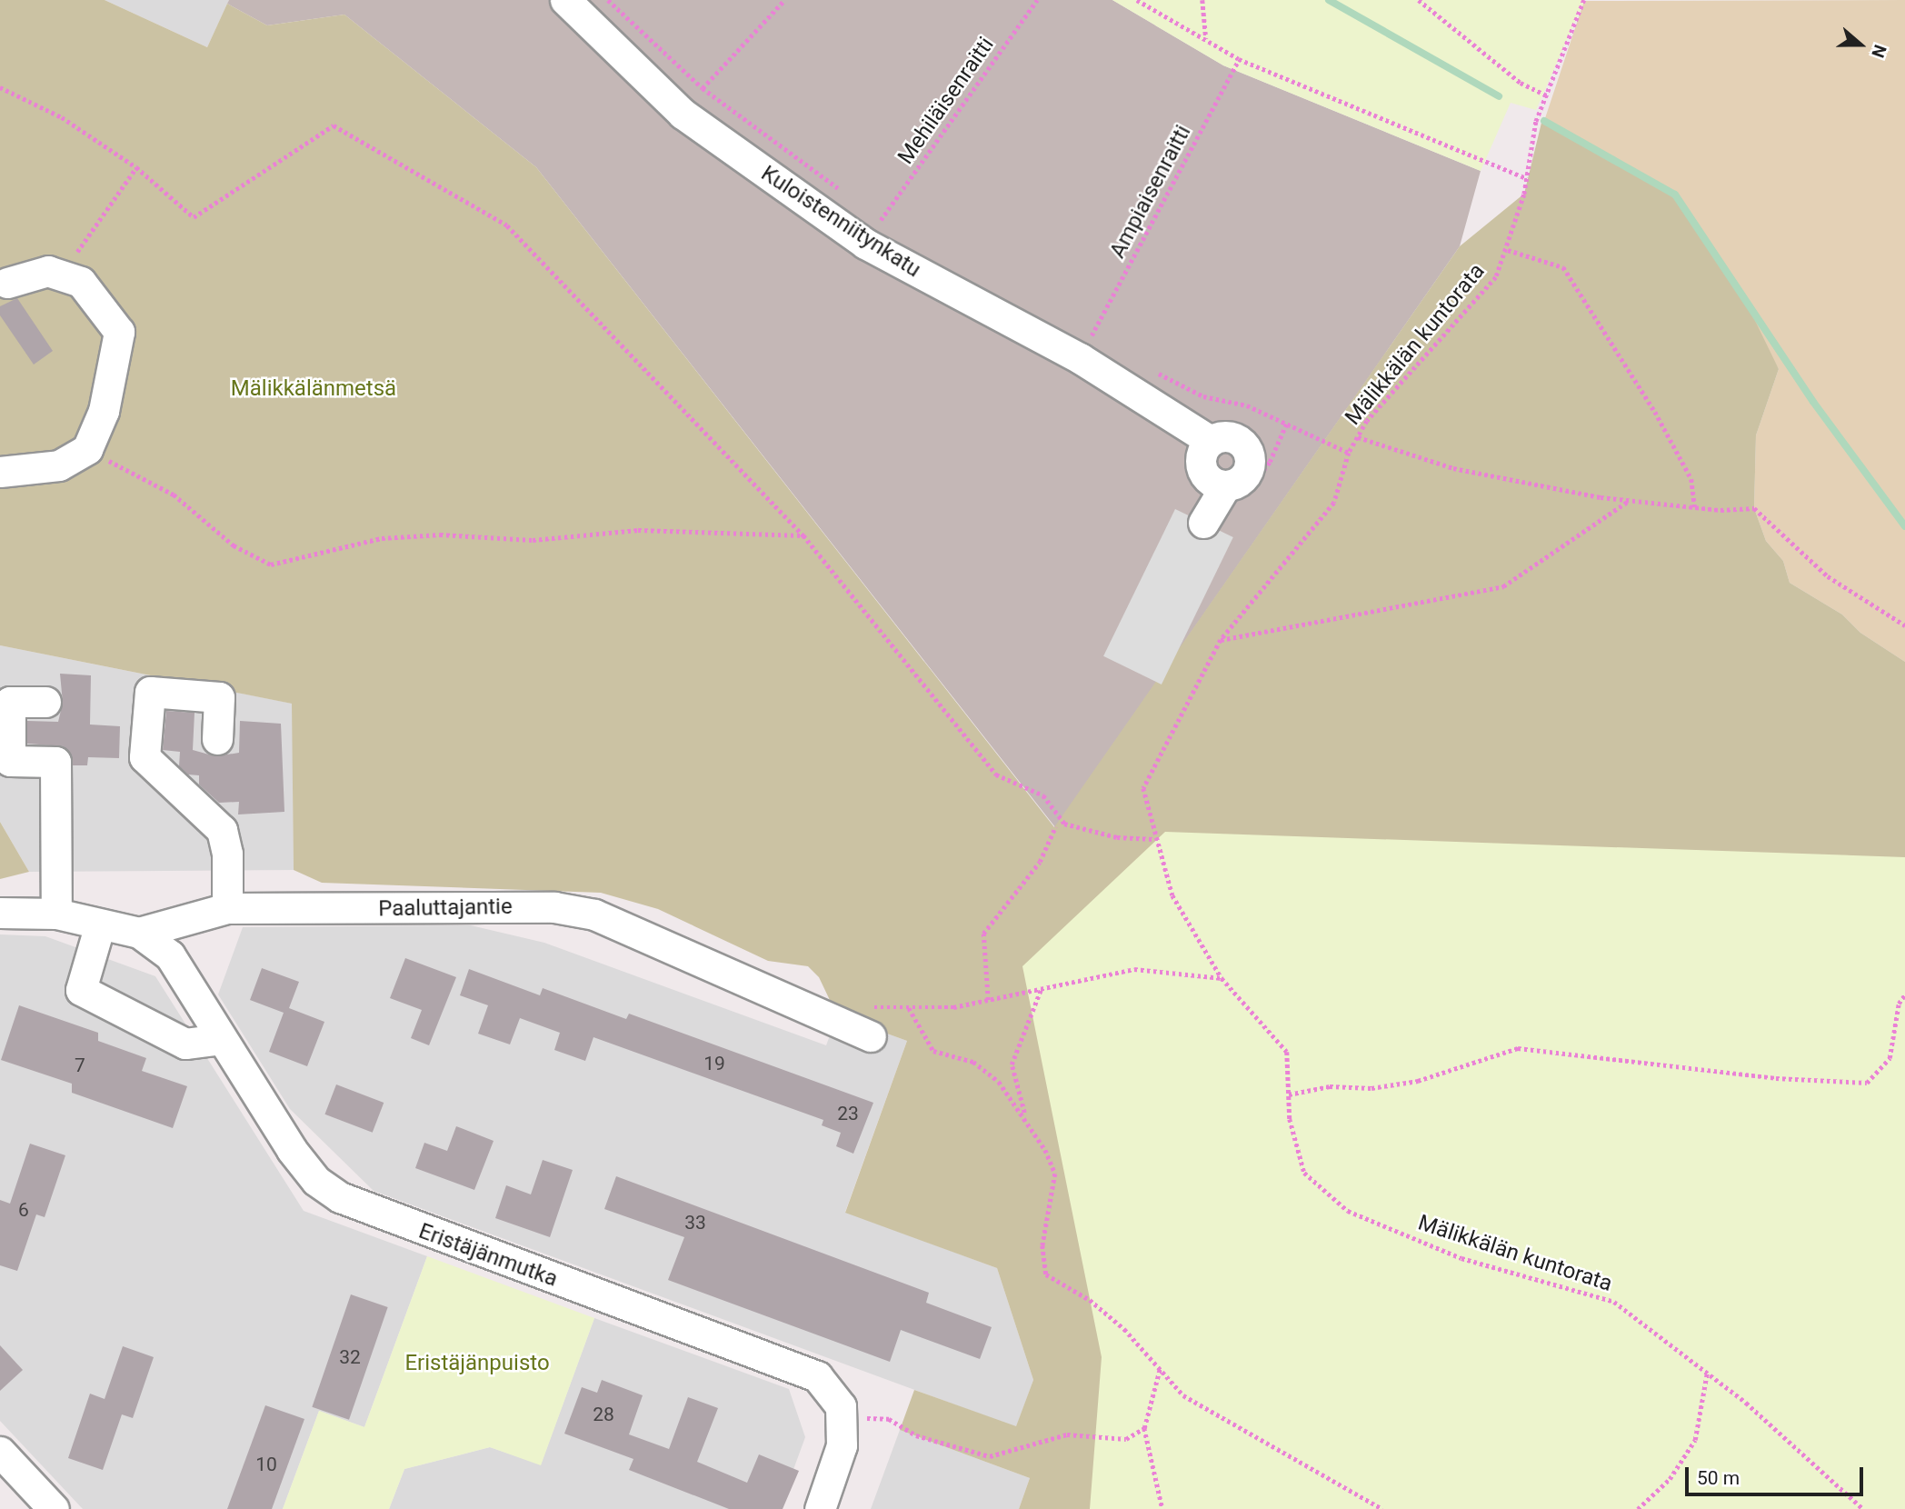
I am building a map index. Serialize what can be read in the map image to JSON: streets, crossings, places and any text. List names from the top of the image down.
{
  "streets": {
    "street": ["Kuloistenniitynkatu", "Paaluttajantie", "Eristäjänmutka"],
    "path": ["Mehiläisenraitti", "Ampiaisenraitti", "Mälikkälän kuntorata"]
  },
  "crossings": [
    ["Paaluttajantie", "Eristäjänmutka"]
  ],
  "parks": ["Mälikkälänmetsä", "Eristäjänpuisto"],
  "house_numbers": [
    "19",
    "7",
    "23",
    "6",
    "33",
    "32",
    "28",
    "10"
  ],
  "scale_bar": "50 m",
  "north": "right"
}
